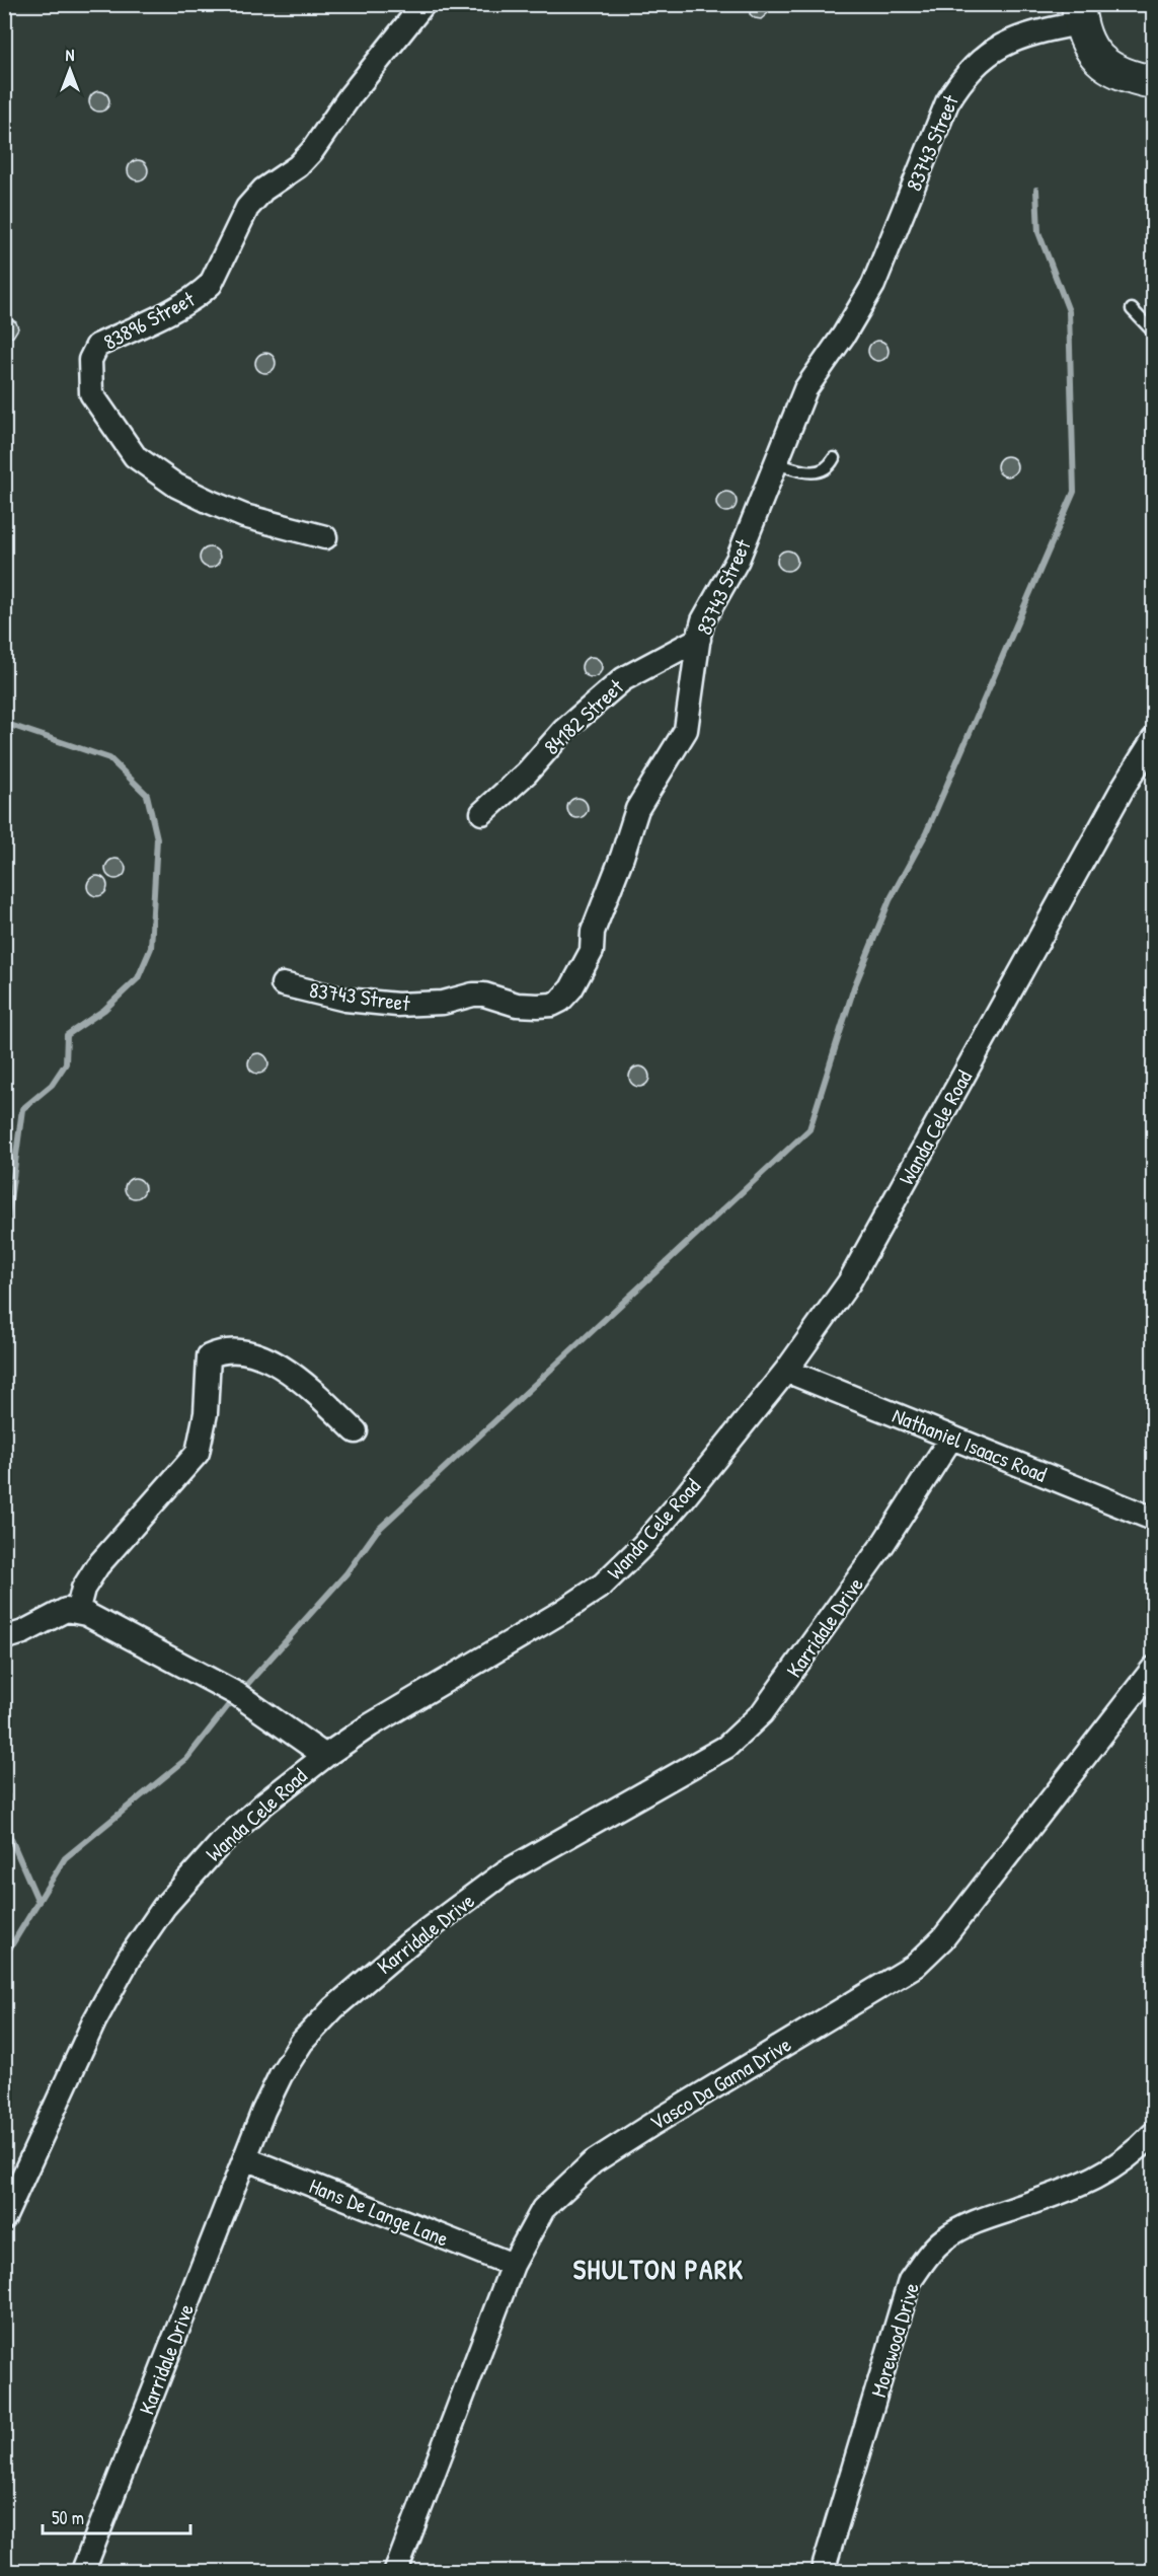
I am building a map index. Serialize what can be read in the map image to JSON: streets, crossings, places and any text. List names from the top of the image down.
{
  "streets": {
    "street": [
      "83743 Street",
      "83896 Street",
      "84182 Street",
      "Wanda Cele Road",
      "Nathaniel Isaacs Road",
      "Karridale Drive",
      "Vasco Da Gama Drive",
      "Hans De Lange Lane",
      "Morewood Drive"
    ]
  },
  "crossings": [
    ["83743 Street", "84182 Street"],
    ["Wanda Cele Road", "Nathaniel Isaacs Road"],
    ["Nathaniel Isaacs Road", "Karridale Drive"],
    ["Karridale Drive", "Hans De Lange Lane"],
    ["Vasco Da Gama Drive", "Hans De Lange Lane"]
  ],
  "districts": ["SHULTON PARK"],
  "scale_bar": "50 m",
  "north": "top"
}
